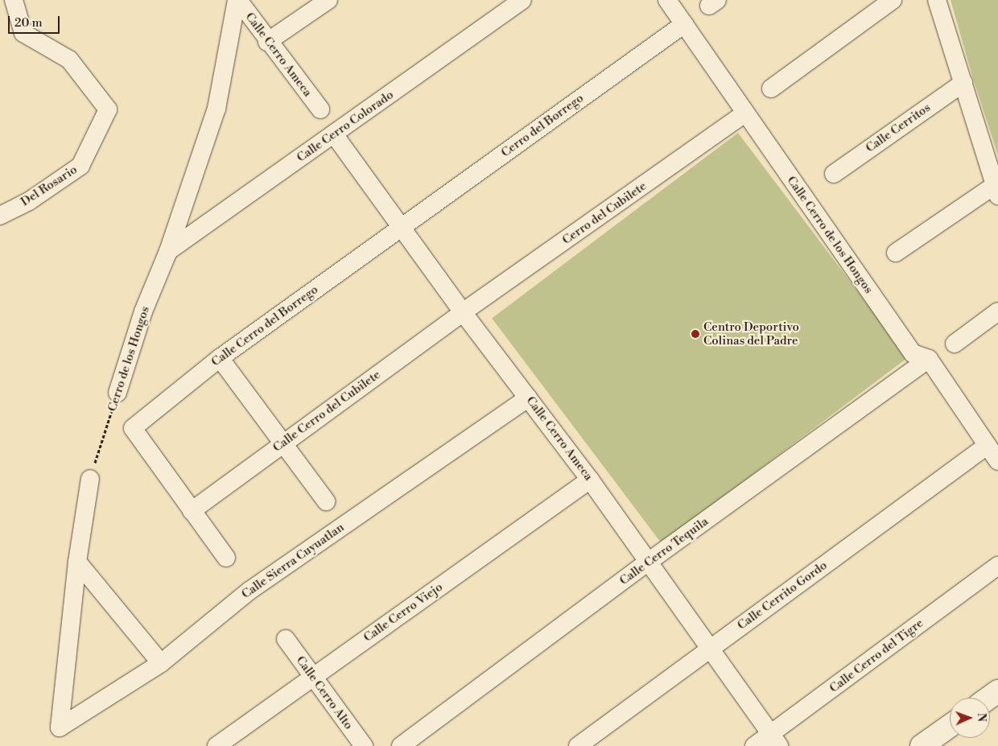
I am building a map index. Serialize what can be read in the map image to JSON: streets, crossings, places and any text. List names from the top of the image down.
{
  "streets": {
    "street": [
      "Calle Cerro Ameca",
      "Cerro del Borrego",
      "Calle Cerro Colorado",
      "Calle Cerritos",
      "Del Rosario",
      "Cerro del Cubilete",
      "Calle Cerro de los Hongos",
      "Calle Cerro del Borrego",
      "Cerro de los Hongos",
      "Calle Cerro del Cubilete",
      "Calle Cerro Tequila",
      "Calle Sierra Cuyuatlan",
      "Calle Cerrito Gordo",
      "Calle Cerro Viejo",
      "Calle Cerro del Tigre",
      "Calle Cerro Alto"
    ]
  },
  "crossings": [
    ["Calle Cerro Ameca", "Cerro del Borrego"],
    ["Calle Cerro Ameca", "Calle Cerro Colorado"],
    ["Calle Cerro Ameca", "Cerro del Cubilete"],
    ["Calle Cerro Ameca", "Calle Cerro del Borrego"],
    ["Calle Cerro Ameca", "Cerro de los Hongos"],
    ["Calle Cerro Ameca", "Calle Cerro del Cubilete"],
    ["Calle Cerro Ameca", "Calle Cerro Tequila"],
    ["Calle Cerro Ameca", "Calle Sierra Cuyuatlan"],
    ["Calle Cerro Ameca", "Calle Cerrito Gordo"],
    ["Calle Cerro Ameca", "Calle Cerro Viejo"],
    ["Calle Cerro Ameca", "Calle Cerro del Tigre"],
    ["Cerro del Borrego", "Calle Cerro de los Hongos"],
    ["Cerro del Borrego", "Calle Cerro del Borrego"],
    ["Calle Cerro Colorado", "Cerro de los Hongos"],
    ["Cerro del Cubilete", "Calle Cerro de los Hongos"],
    ["Cerro del Cubilete", "Calle Cerro del Cubilete"],
    ["Calle Cerro de los Hongos", "Calle Cerro Tequila"],
    ["Calle Cerro del Borrego", "Calle Cerro del Cubilete"],
    ["Calle Cerro Viejo", "Calle Cerro Alto"]
  ],
  "places": ["Centro Deportivo Colinas del Padre"],
  "scale_bar": "20 m",
  "north": "right"
}
